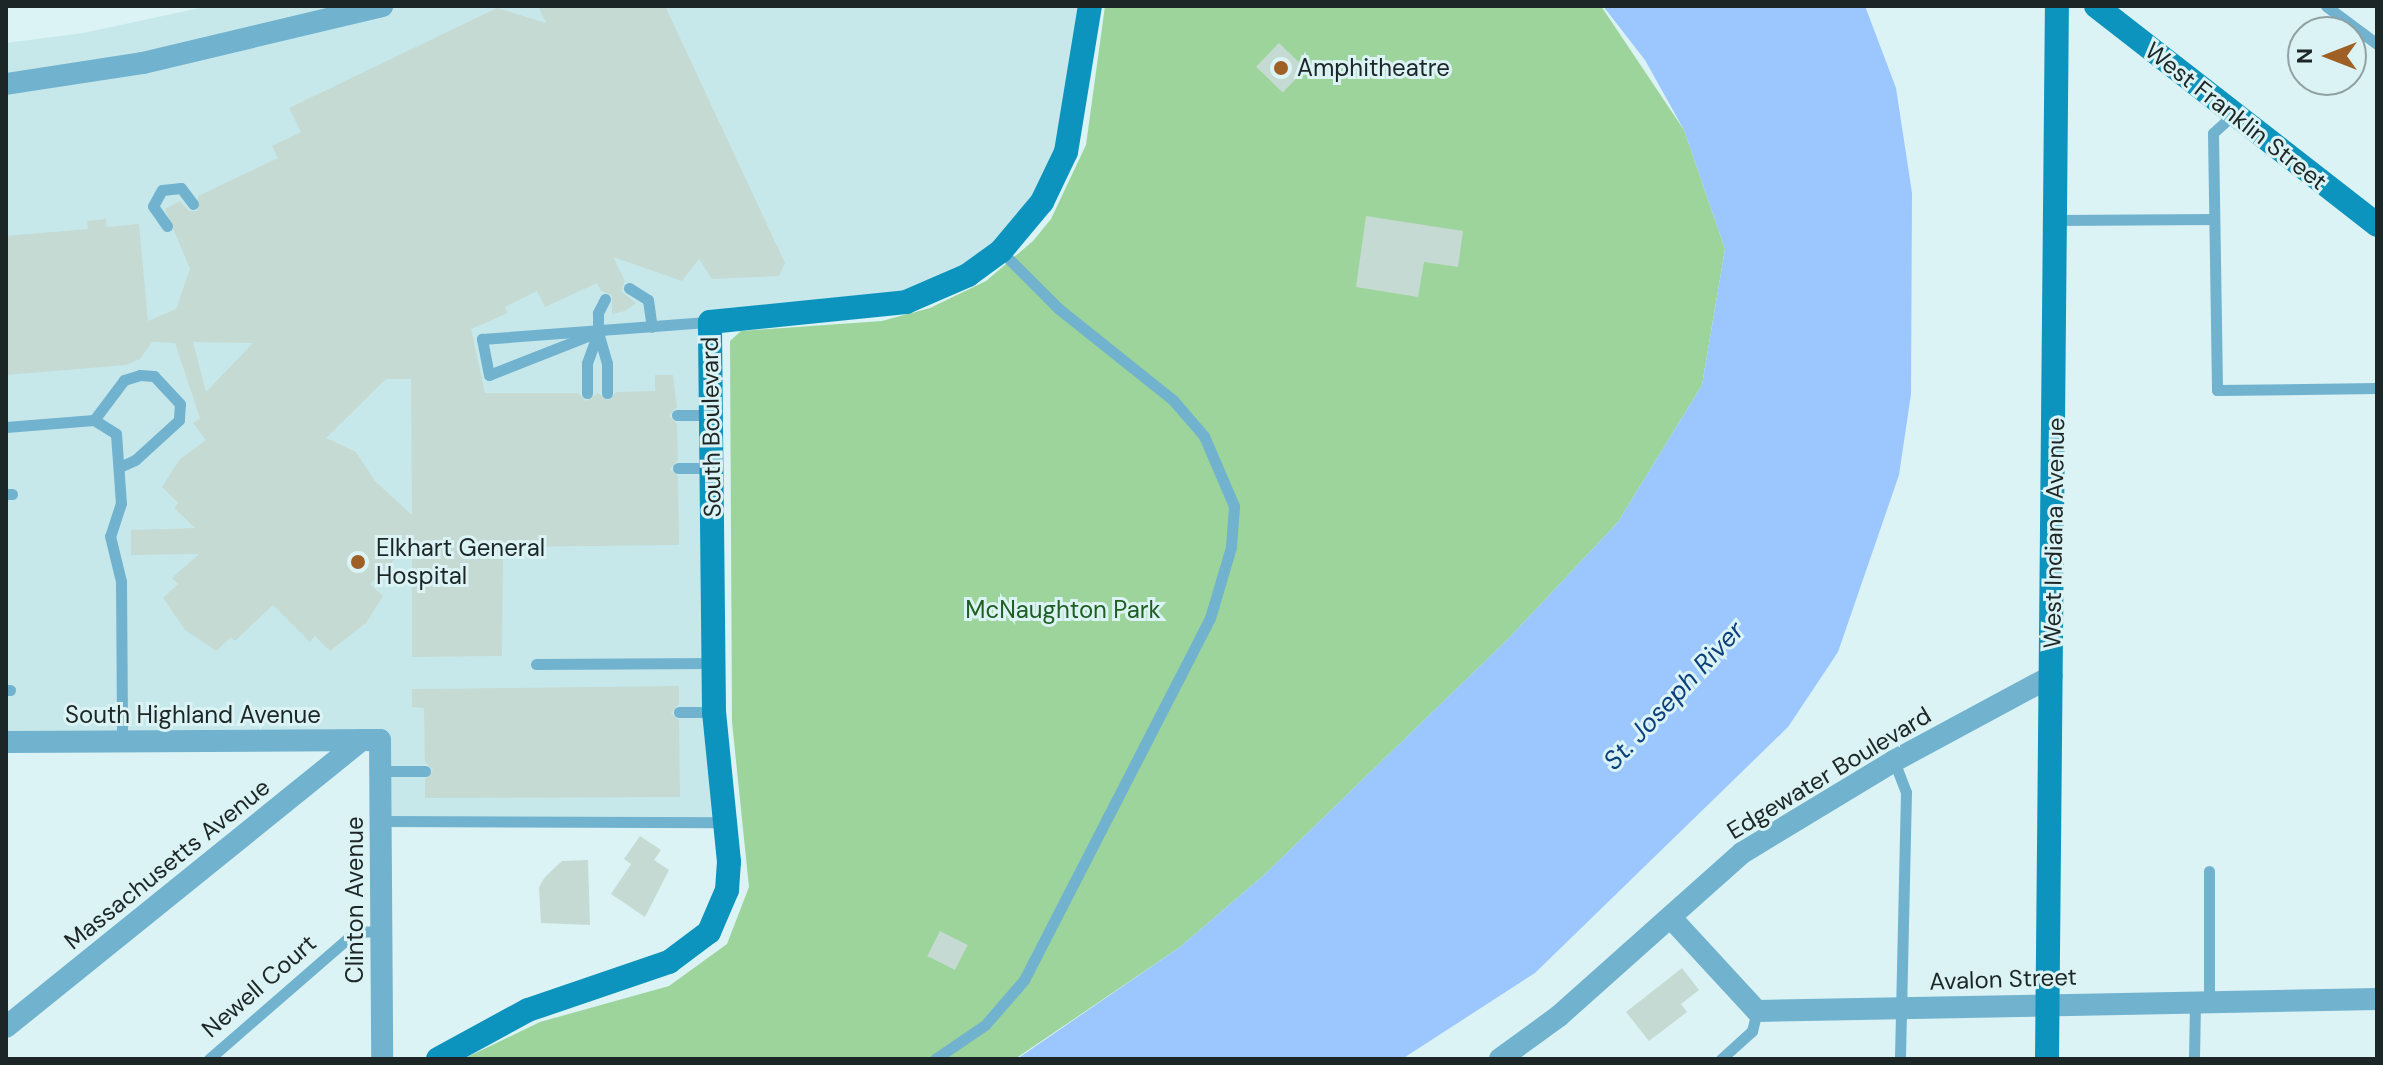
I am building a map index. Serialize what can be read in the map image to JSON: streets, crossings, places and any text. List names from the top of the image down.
{
  "streets": {
    "street": [
      "West Franklin Street",
      "South Boulevard",
      "West Indiana Avenue",
      "South Highland Avenue",
      "Edgewater Boulevard",
      "Massachusetts Avenue",
      "Clinton Avenue",
      "Avalon Street"
    ],
    "lane": ["Newell Court"]
  },
  "crossings": [
    ["West Indiana Avenue", "Edgewater Boulevard"],
    ["West Indiana Avenue", "Avalon Street"],
    ["South Highland Avenue", "Massachusetts Avenue"],
    ["South Highland Avenue", "Clinton Avenue"],
    ["Massachusetts Avenue", "Clinton Avenue"],
    ["Clinton Avenue", "Newell Court"]
  ],
  "water": ["St. Joseph River"],
  "parks": ["McNaughton Park"],
  "places": ["Amphitheatre", "Elkhart General Hospital"],
  "north": "left"
}
